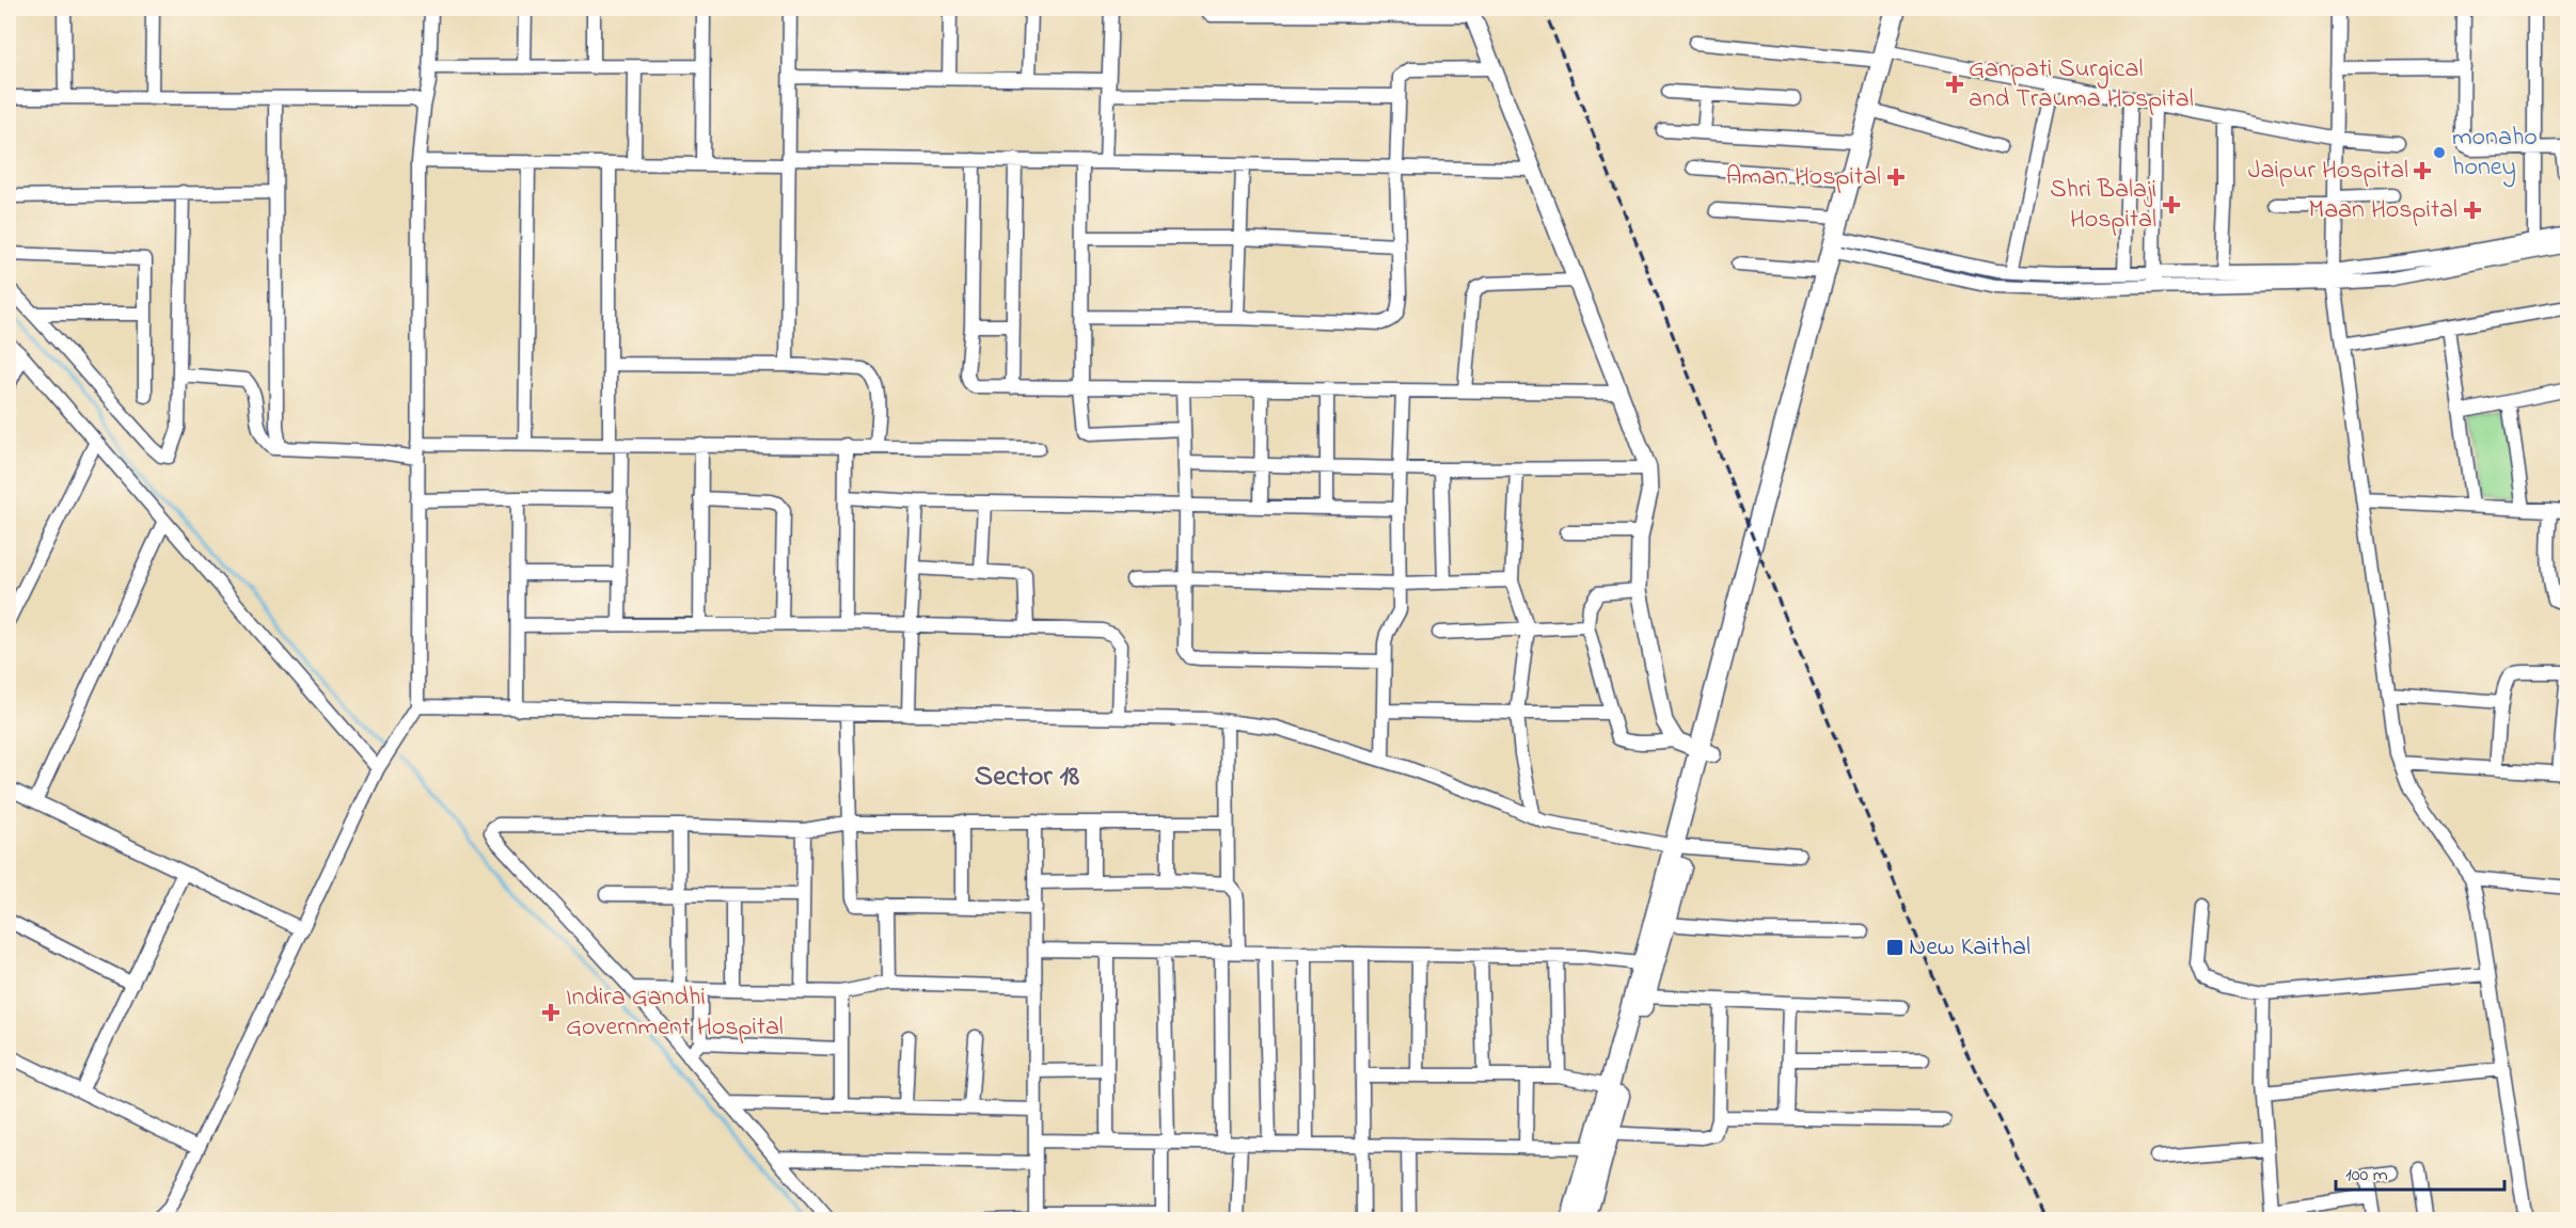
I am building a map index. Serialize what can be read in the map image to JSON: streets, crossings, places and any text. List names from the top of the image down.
{
  "districts": ["Sector 18"],
  "places": {
    "health": [
      "Ganpati Surgical and Trauma Hospital",
      "Jaipur Hospital",
      "Aman Hospital",
      "Shri Balaji Hospital",
      "Maan Hospital",
      "Indira Gandhi Government Hospital"
    ],
    "other": ["monaho honey"],
    "transit": ["New Kaithal"]
  },
  "scale_bar": "100 m"
}
